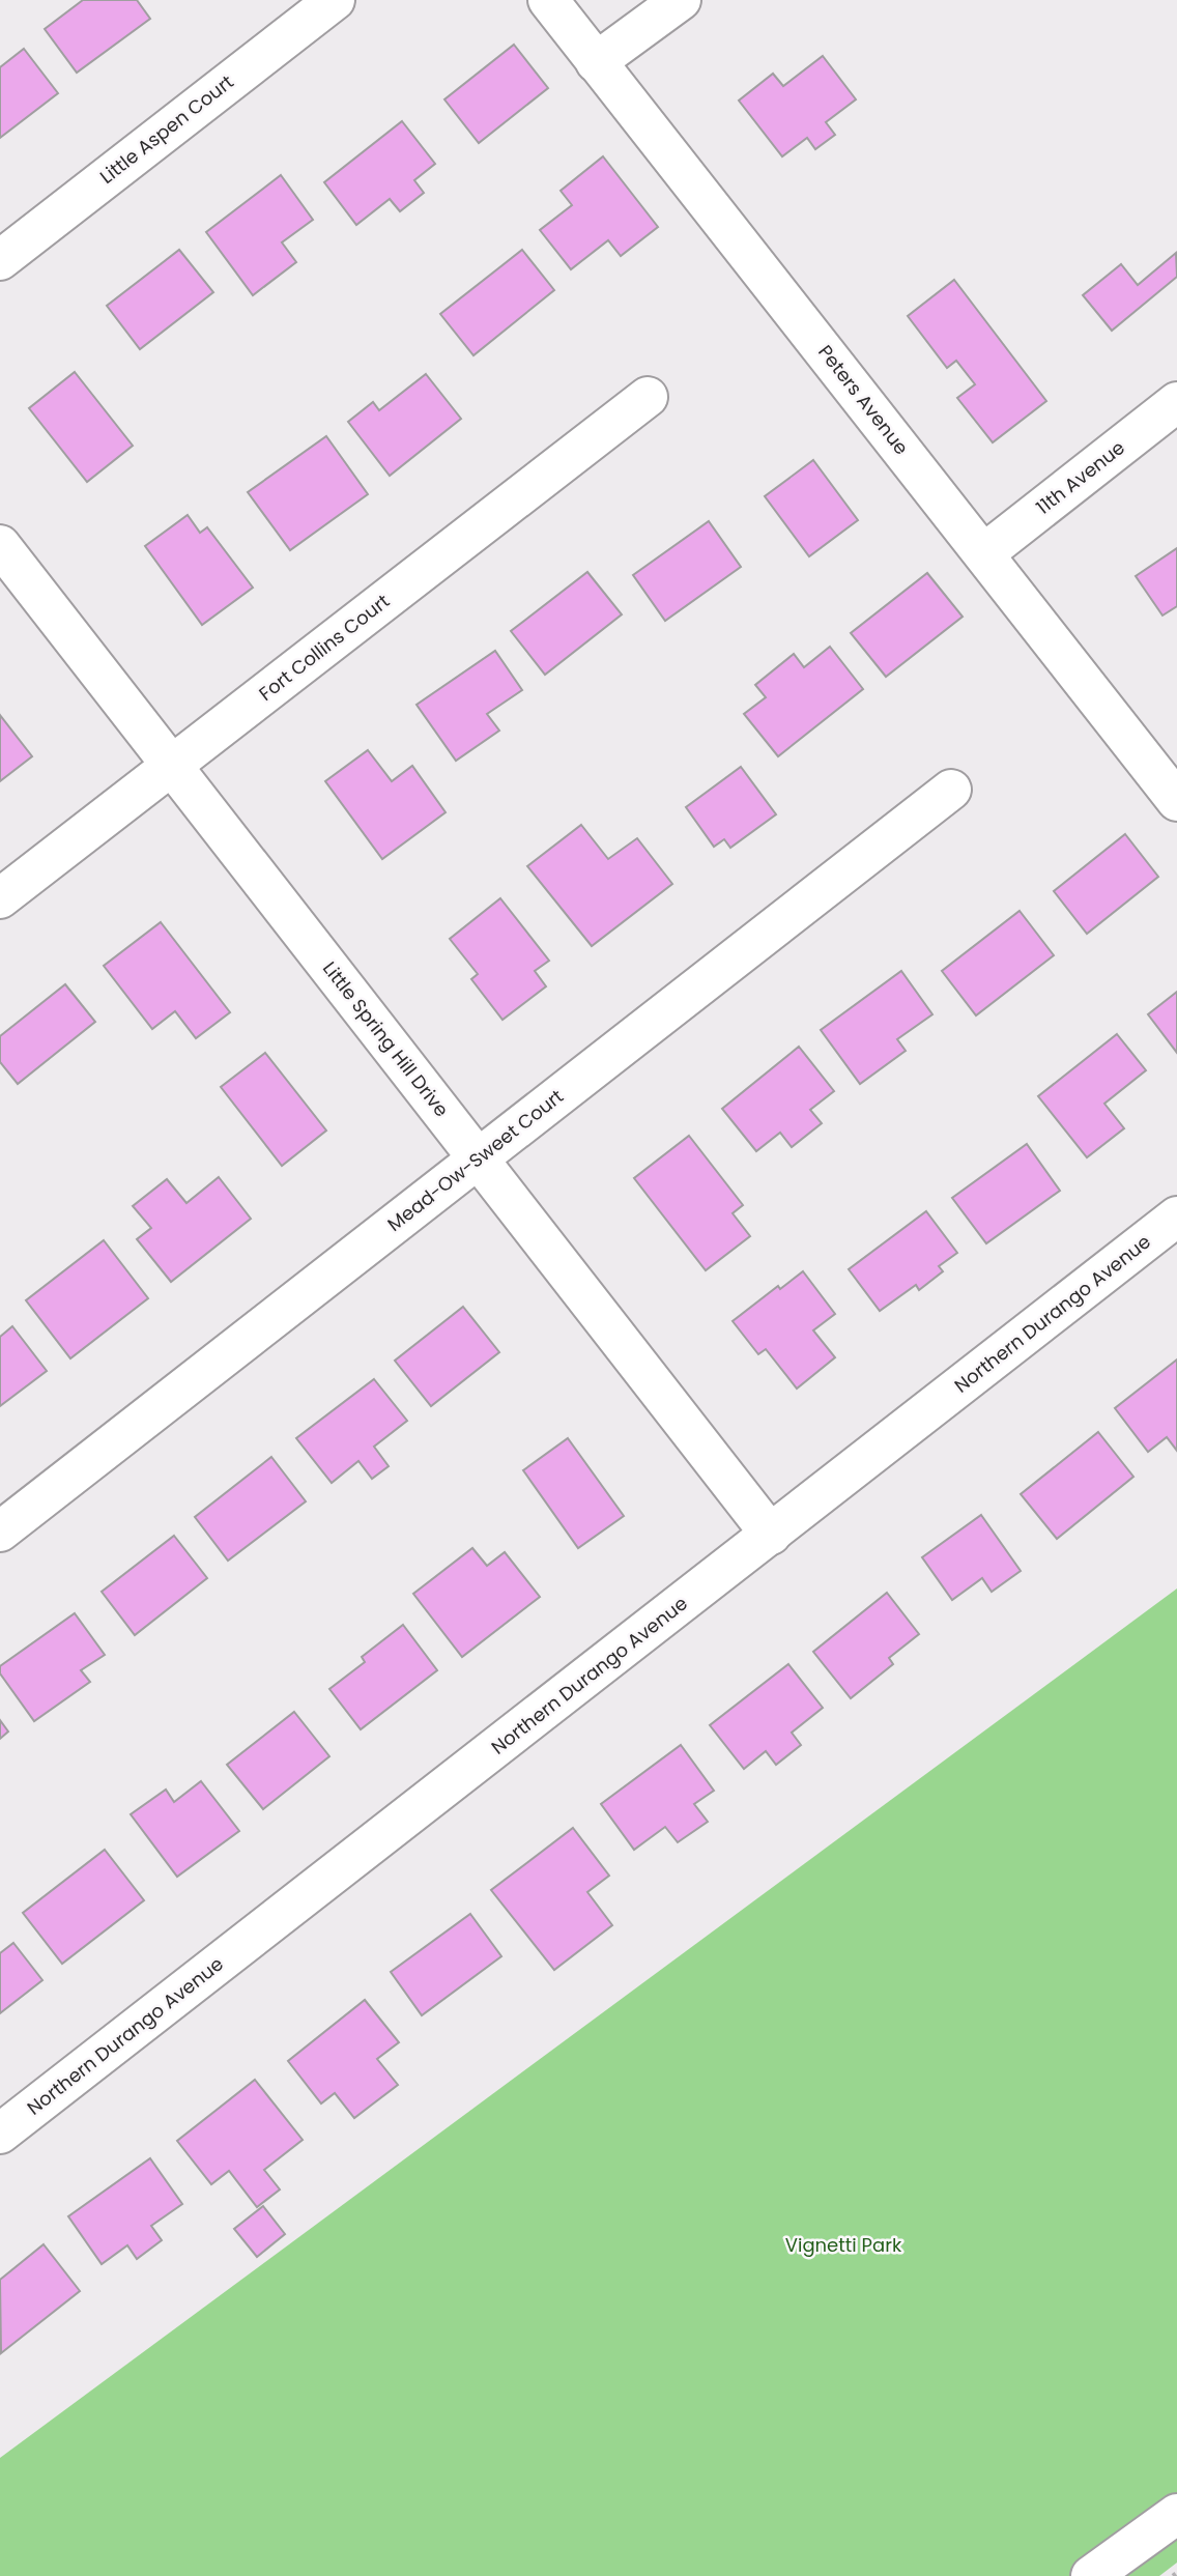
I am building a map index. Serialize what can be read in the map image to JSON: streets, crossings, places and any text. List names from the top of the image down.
{
  "streets": {
    "street": [
      "Little Aspen Court",
      "Peters Avenue",
      "11th Avenue",
      "Fort Collins Court",
      "Little Spring Hill Drive",
      "Mead-Ow-Sweet Court",
      "Northern Durango Avenue"
    ]
  },
  "crossings": [
    ["Peters Avenue", "11th Avenue"],
    ["Fort Collins Court", "Little Spring Hill Drive"],
    ["Little Spring Hill Drive", "Mead-Ow-Sweet Court"],
    ["Little Spring Hill Drive", "Northern Durango Avenue"]
  ],
  "parks": ["Vignetti Park"]
}
